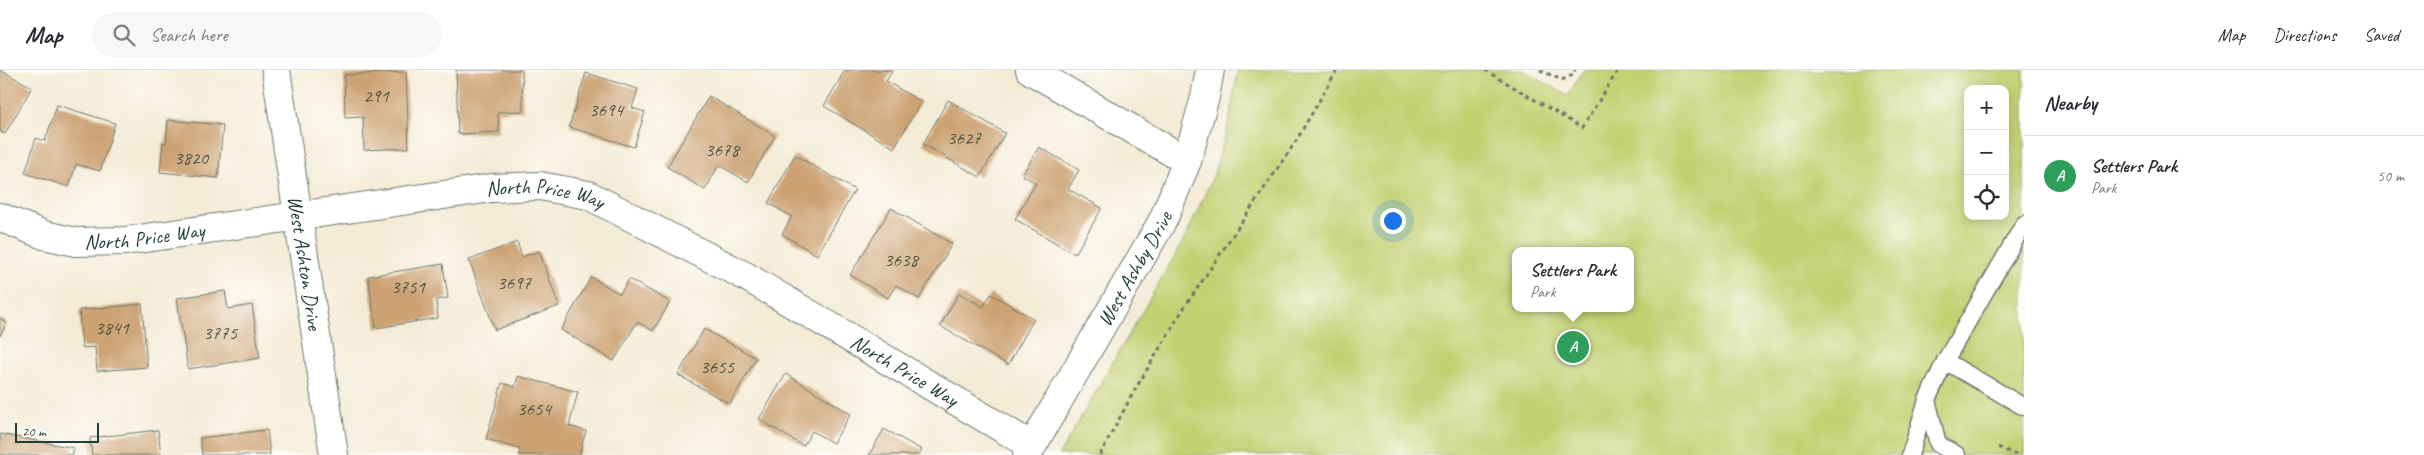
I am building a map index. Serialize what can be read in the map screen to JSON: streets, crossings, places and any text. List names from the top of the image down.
{
  "streets": {
    "street": ["North Price Way", "West Ashton Drive", "West Ashby Drive"]
  },
  "crossings": [
    ["North Price Way", "West Ashton Drive"],
    ["North Price Way", "West Ashby Drive"]
  ],
  "house_numbers": [
    "291",
    "3694",
    "3627",
    "3678",
    "3820",
    "3638",
    "3697",
    "3751",
    "3841",
    "3775",
    "3655",
    "3654"
  ],
  "scale_bar": "20 m",
  "page": {
    "header": "Map",
    "search": "Search here",
    "nav": ["Map", "Directions", "Saved"],
    "heading": "Nearby",
    "map_buttons": ["+", "−"],
    "list": [
      {
        "mark": "A",
        "name": "Settlers Park",
        "note": "Park",
        "value": "50 m"
      }
    ],
    "popup": ["Settlers Park", "Park"],
    "pins": "A",
    "scale": "20 m"
  }
}
